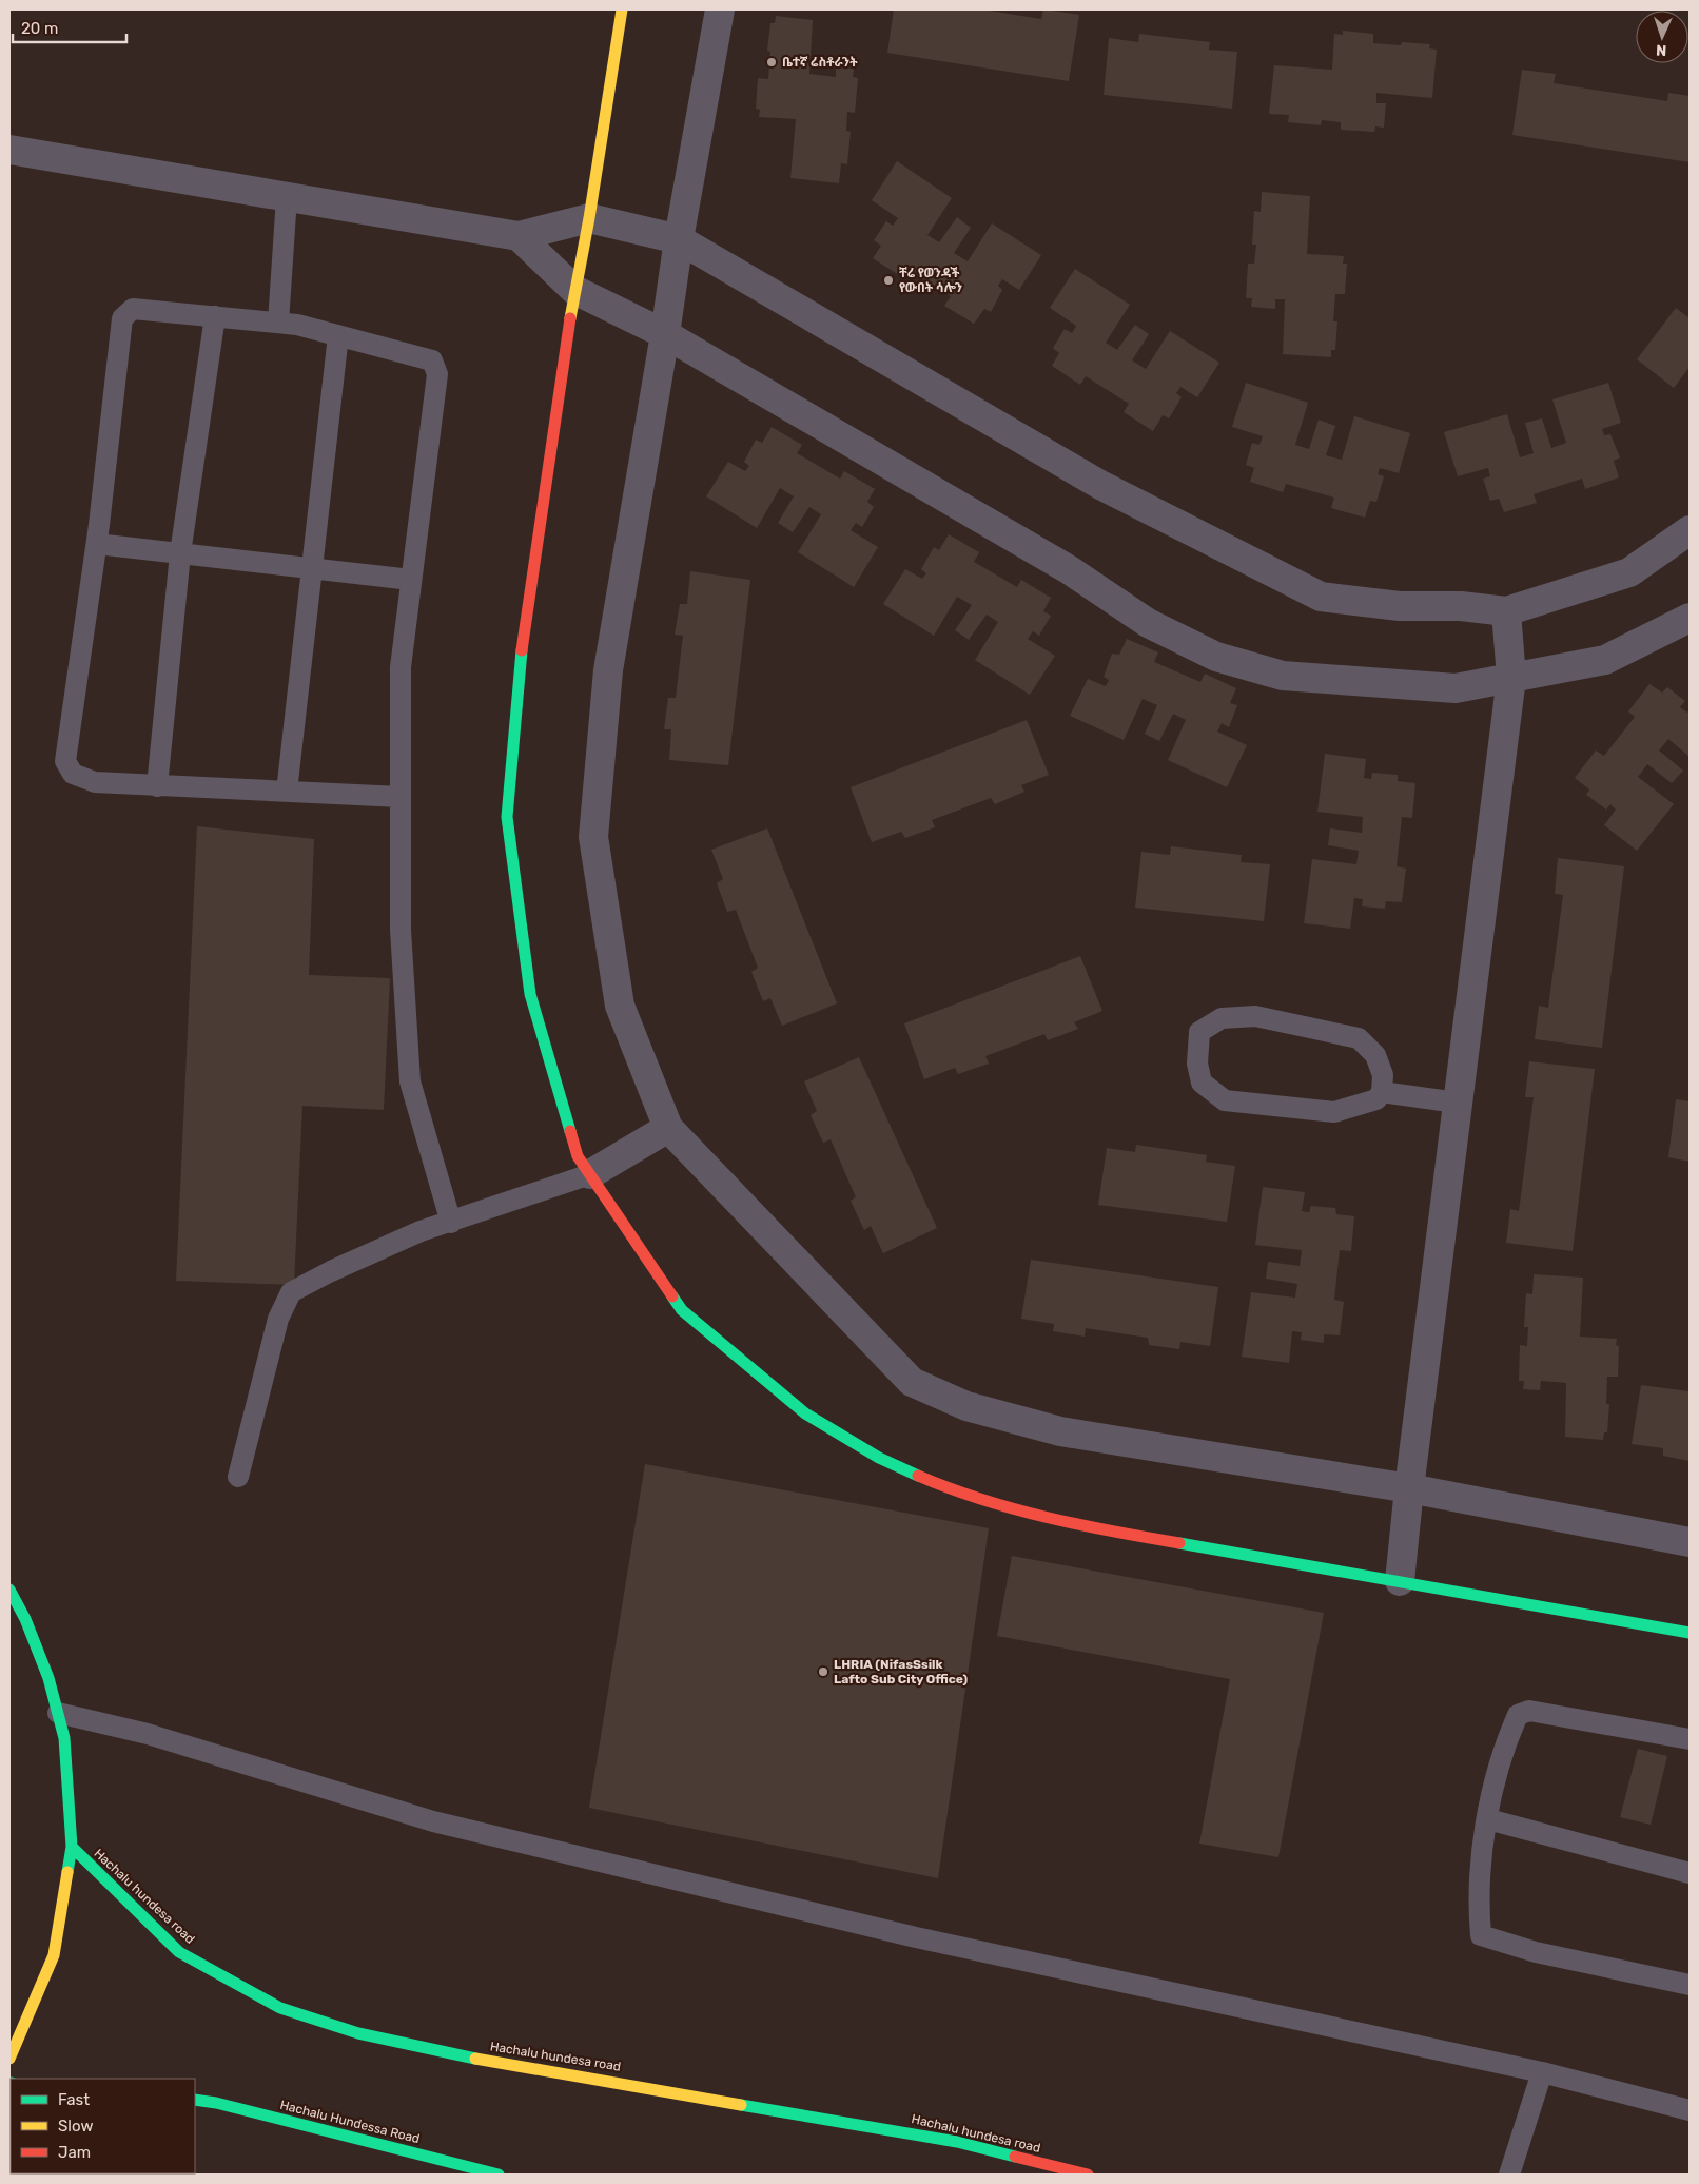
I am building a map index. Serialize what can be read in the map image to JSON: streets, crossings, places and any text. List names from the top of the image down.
{
  "streets": {
    "main road": ["Hachalu hundesa road", "Hachalu Hundessa Road"]
  },
  "places": ["ቤተኛ ሬስቶራንት", "ቸሬ የወንዳች የውበት ሳሎን", "LHRIA (NifasSsilk Lafto Sub City Office)"],
  "legend": ["Fast", "Slow", "Jam"],
  "scale_bar": "20 m",
  "north": "bottom"
}
